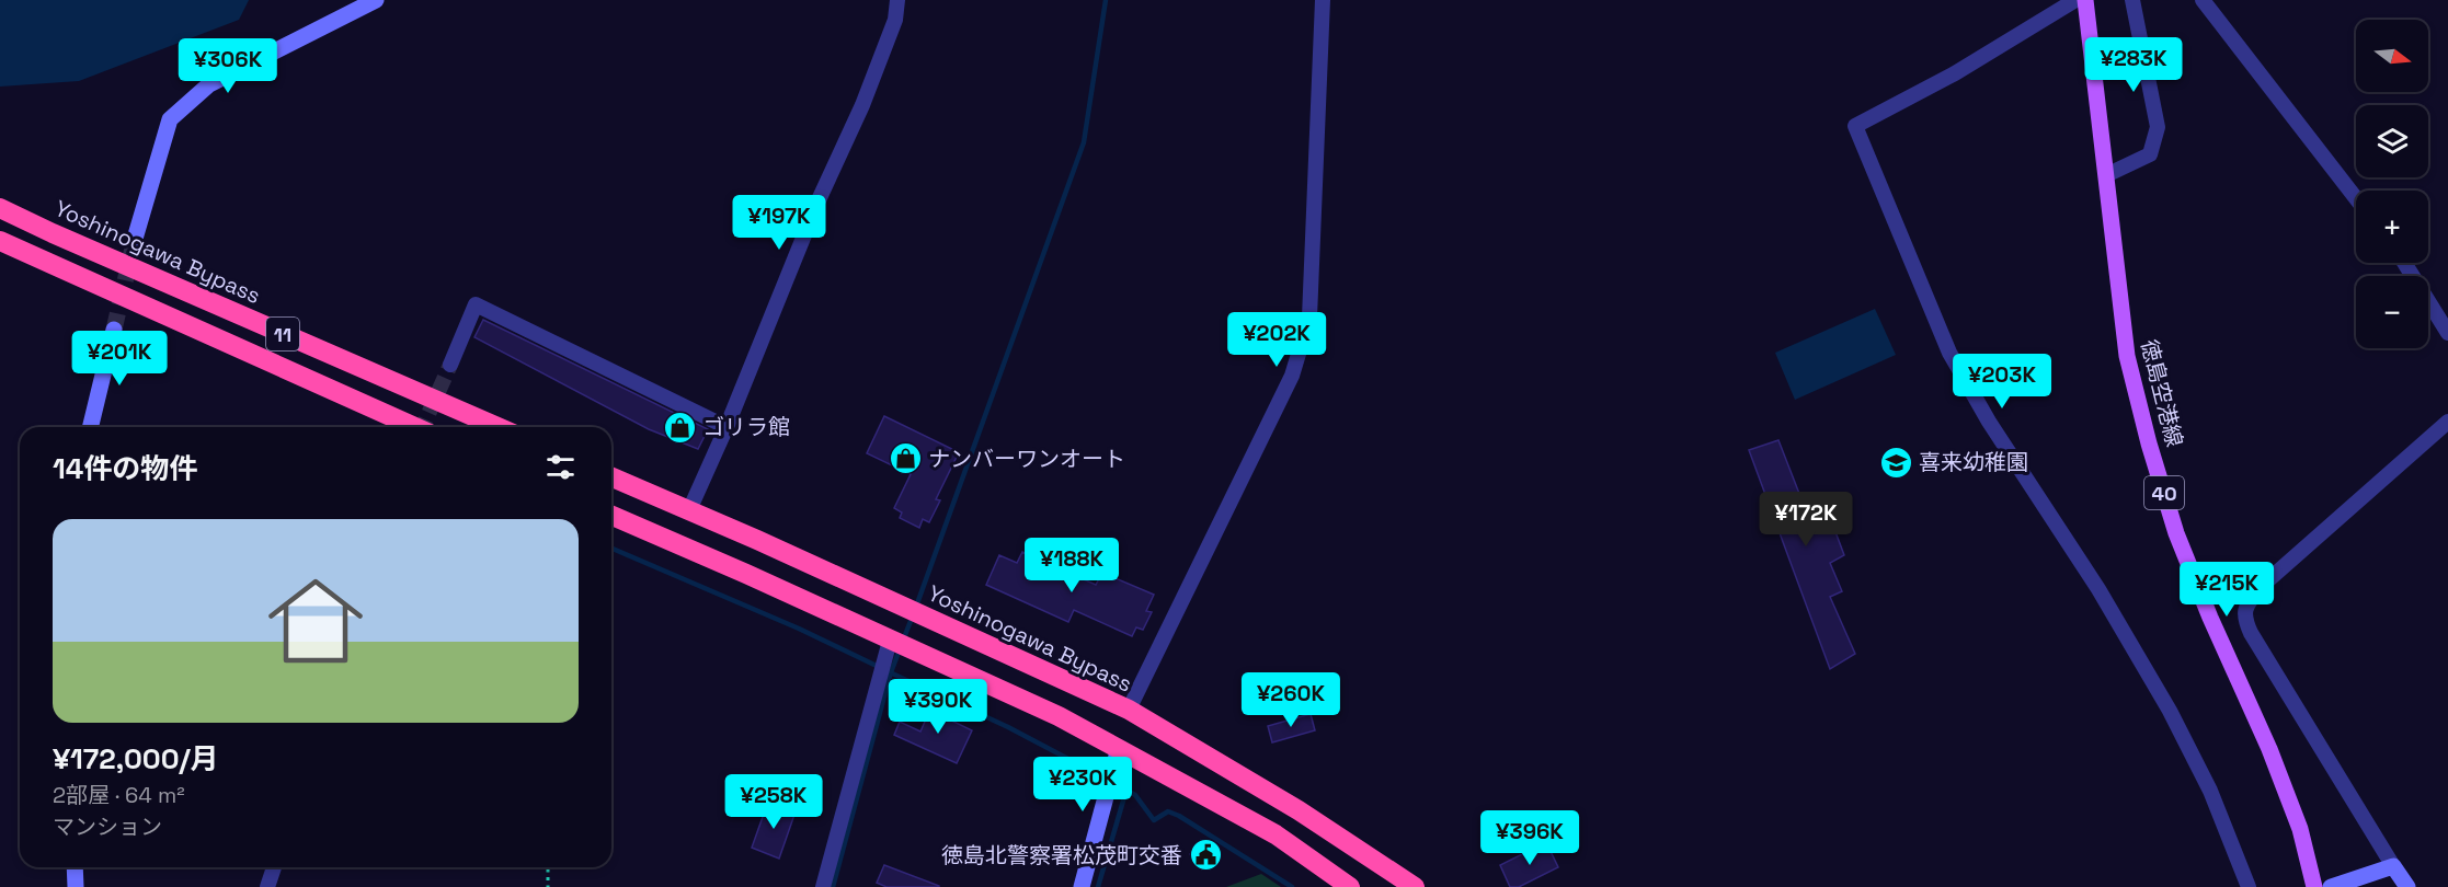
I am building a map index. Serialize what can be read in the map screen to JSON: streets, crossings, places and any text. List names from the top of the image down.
{
  "streets": {
    "highway": ["Yoshinogawa Bypass", "11"],
    "main road": ["徳島空港線", "40"]
  },
  "places": {
    "shop": ["ゴリラ館", "ナンバーワンオート"],
    "school or university": ["喜来幼稚園"],
    "public building": ["徳島北警察署松茂町交番"]
  },
  "north": "right",
  "page": {
    "map_buttons": ["+", "−"],
    "price": [
      "¥283K",
      "¥306K",
      "¥197K",
      "¥202K",
      "¥201K",
      "¥203K",
      "¥172K",
      "¥188K",
      "¥215K",
      "¥260K",
      "¥390K",
      "¥230K",
      "¥258K",
      "¥396K"
    ],
    "heading": "14件の物件",
    "list": [
      {
        "name": "¥172,000/月",
        "note": "2部屋 · 64 m² · マンション"
      }
    ]
  }
}
